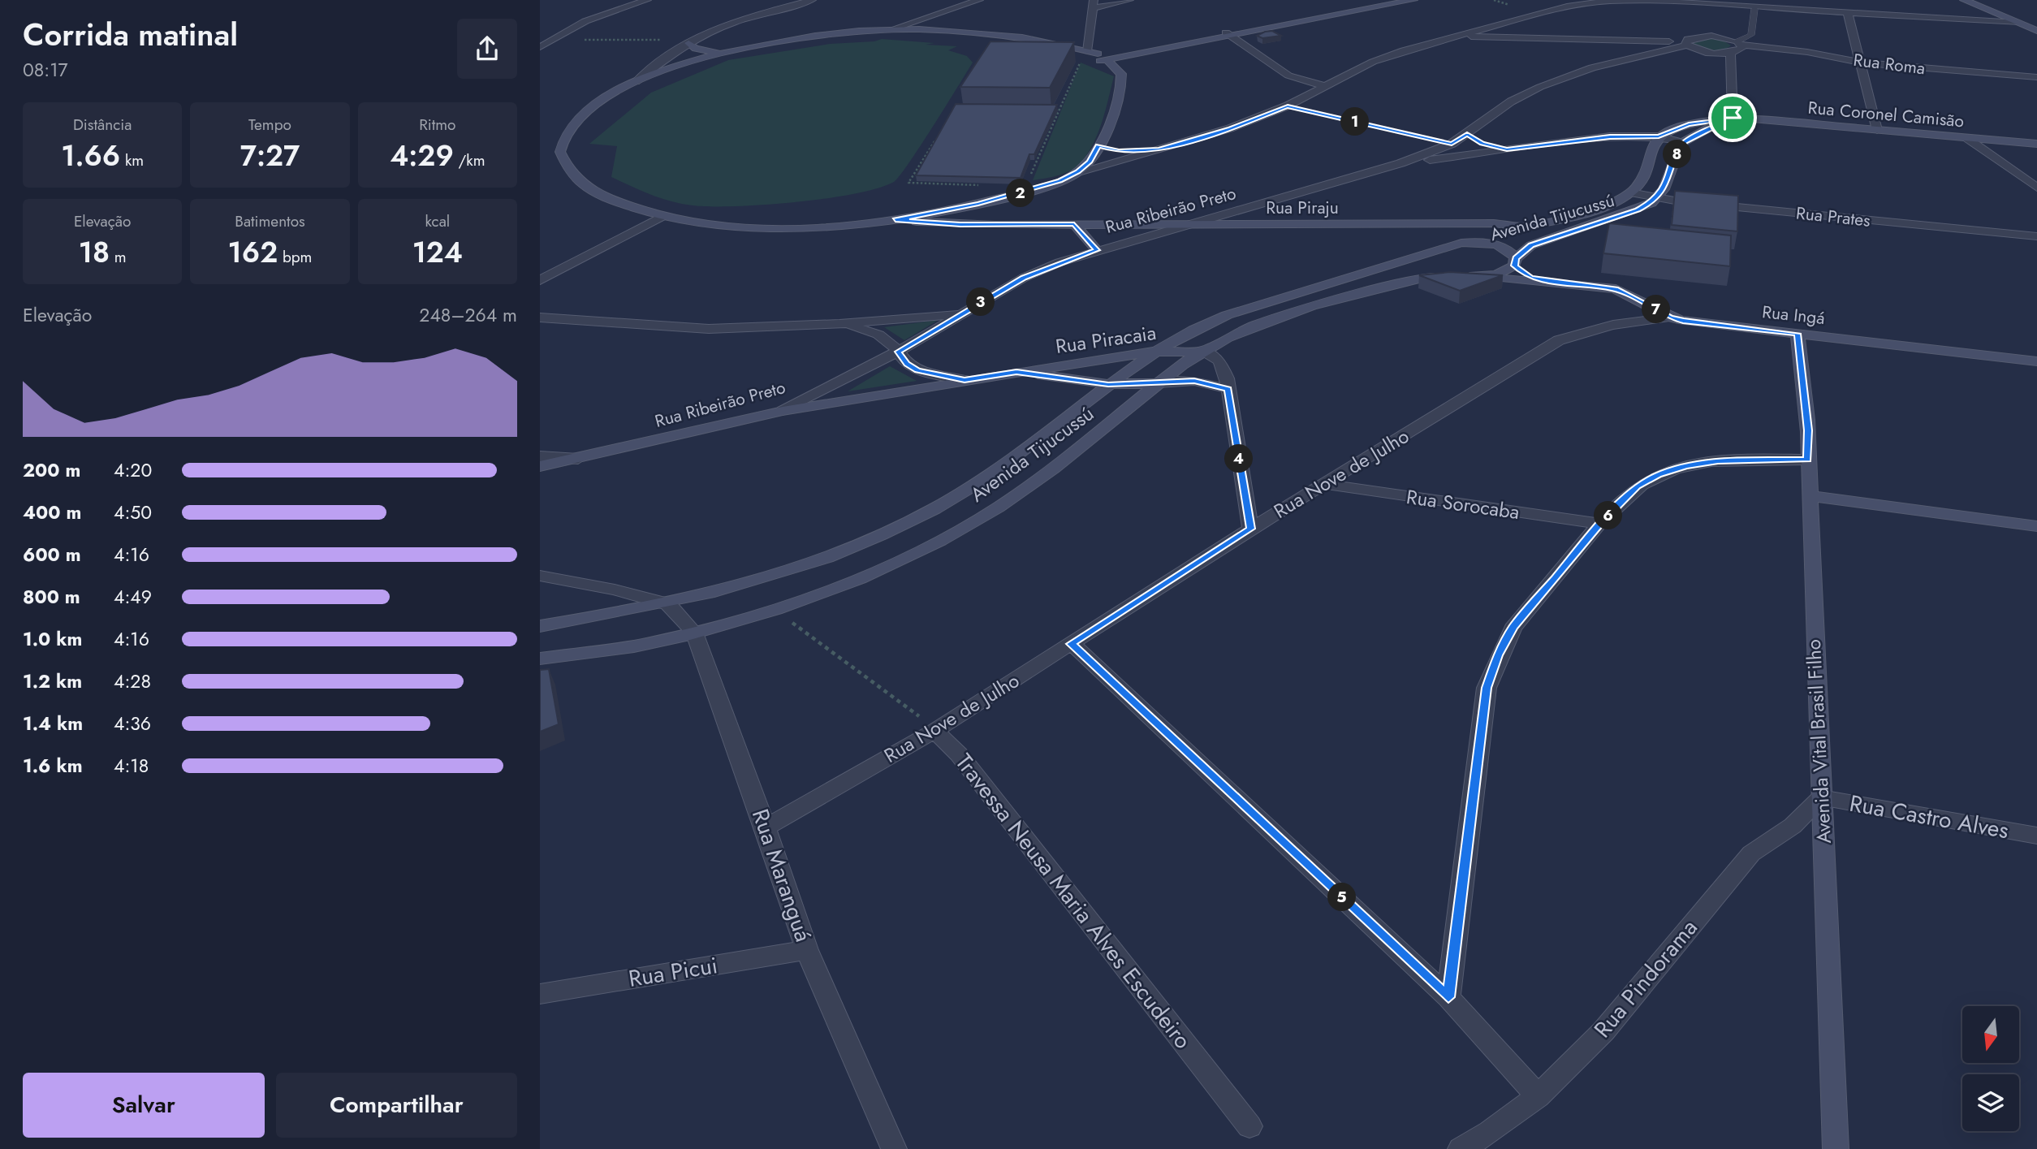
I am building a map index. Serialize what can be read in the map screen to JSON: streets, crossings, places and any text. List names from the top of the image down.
{
  "streets": {
    "street": [
      "Rua Roma",
      "Rua Coronel Camisão",
      "Rua Piraju",
      "Rua Ribeirão Preto",
      "Rua Prates",
      "Avenida Tijucussú",
      "Rua Ingá",
      "Rua Piracaia",
      "Rua Nove de Julho",
      "Rua Sorocaba",
      "Avenida Vital Brasil Filho",
      "Rua Castro Alves",
      "Rua Maranguá",
      "Travessa Neusa Maria Alves Escudeiro",
      "Rua Picui",
      "Rua Pindorama"
    ]
  },
  "crossings": [
    ["Rua Roma", "Rua Ribeirão Preto"],
    ["Rua Piraju", "Rua Ribeirão Preto"],
    ["Rua Piraju", "Avenida Tijucussú"],
    ["Rua Ribeirão Preto", "Rua Piracaia"],
    ["Rua Prates", "Avenida Tijucussú"],
    ["Avenida Tijucussú", "Rua Ingá"],
    ["Avenida Tijucussú", "Rua Piracaia"],
    ["Avenida Tijucussú", "Rua Maranguá"],
    ["Rua Ingá", "Rua Nove de Julho"],
    ["Rua Ingá", "Avenida Vital Brasil Filho"],
    ["Rua Nove de Julho", "Rua Sorocaba"],
    ["Rua Nove de Julho", "Rua Maranguá"],
    ["Rua Nove de Julho", "Travessa Neusa Maria Alves Escudeiro"],
    ["Avenida Vital Brasil Filho", "Rua Castro Alves"],
    ["Avenida Vital Brasil Filho", "Rua Pindorama"],
    ["Rua Castro Alves", "Rua Pindorama"],
    ["Rua Maranguá", "Rua Picui"]
  ],
  "north": "bottom",
  "page": {
    "heading": ["Corrida matinal", "08:17"],
    "stats": [
      ["Distância", "1.66 km"],
      ["Tempo", "7:27"],
      ["Ritmo", "4:29 /km"],
      ["Elevação", "18 m"],
      ["Batimentos", "162 bpm"],
      ["kcal", "124"]
    ],
    "pins": [
      "1",
      "8",
      "2",
      "3",
      "7",
      "4",
      "6",
      "5"
    ],
    "chart": ["Elevação", "248–264 m"],
    "list": [
      {
        "name": "200 m",
        "note": "4:20"
      },
      {
        "name": "400 m",
        "note": "4:50"
      },
      {
        "name": "600 m",
        "note": "4:16"
      },
      {
        "name": "800 m",
        "note": "4:49"
      },
      {
        "name": "1.0 km",
        "note": "4:16"
      },
      {
        "name": "1.2 km",
        "note": "4:28"
      },
      {
        "name": "1.4 km",
        "note": "4:36"
      },
      {
        "name": "1.6 km",
        "note": "4:18"
      }
    ],
    "buttons": ["Salvar", "Compartilhar"]
  }
}
